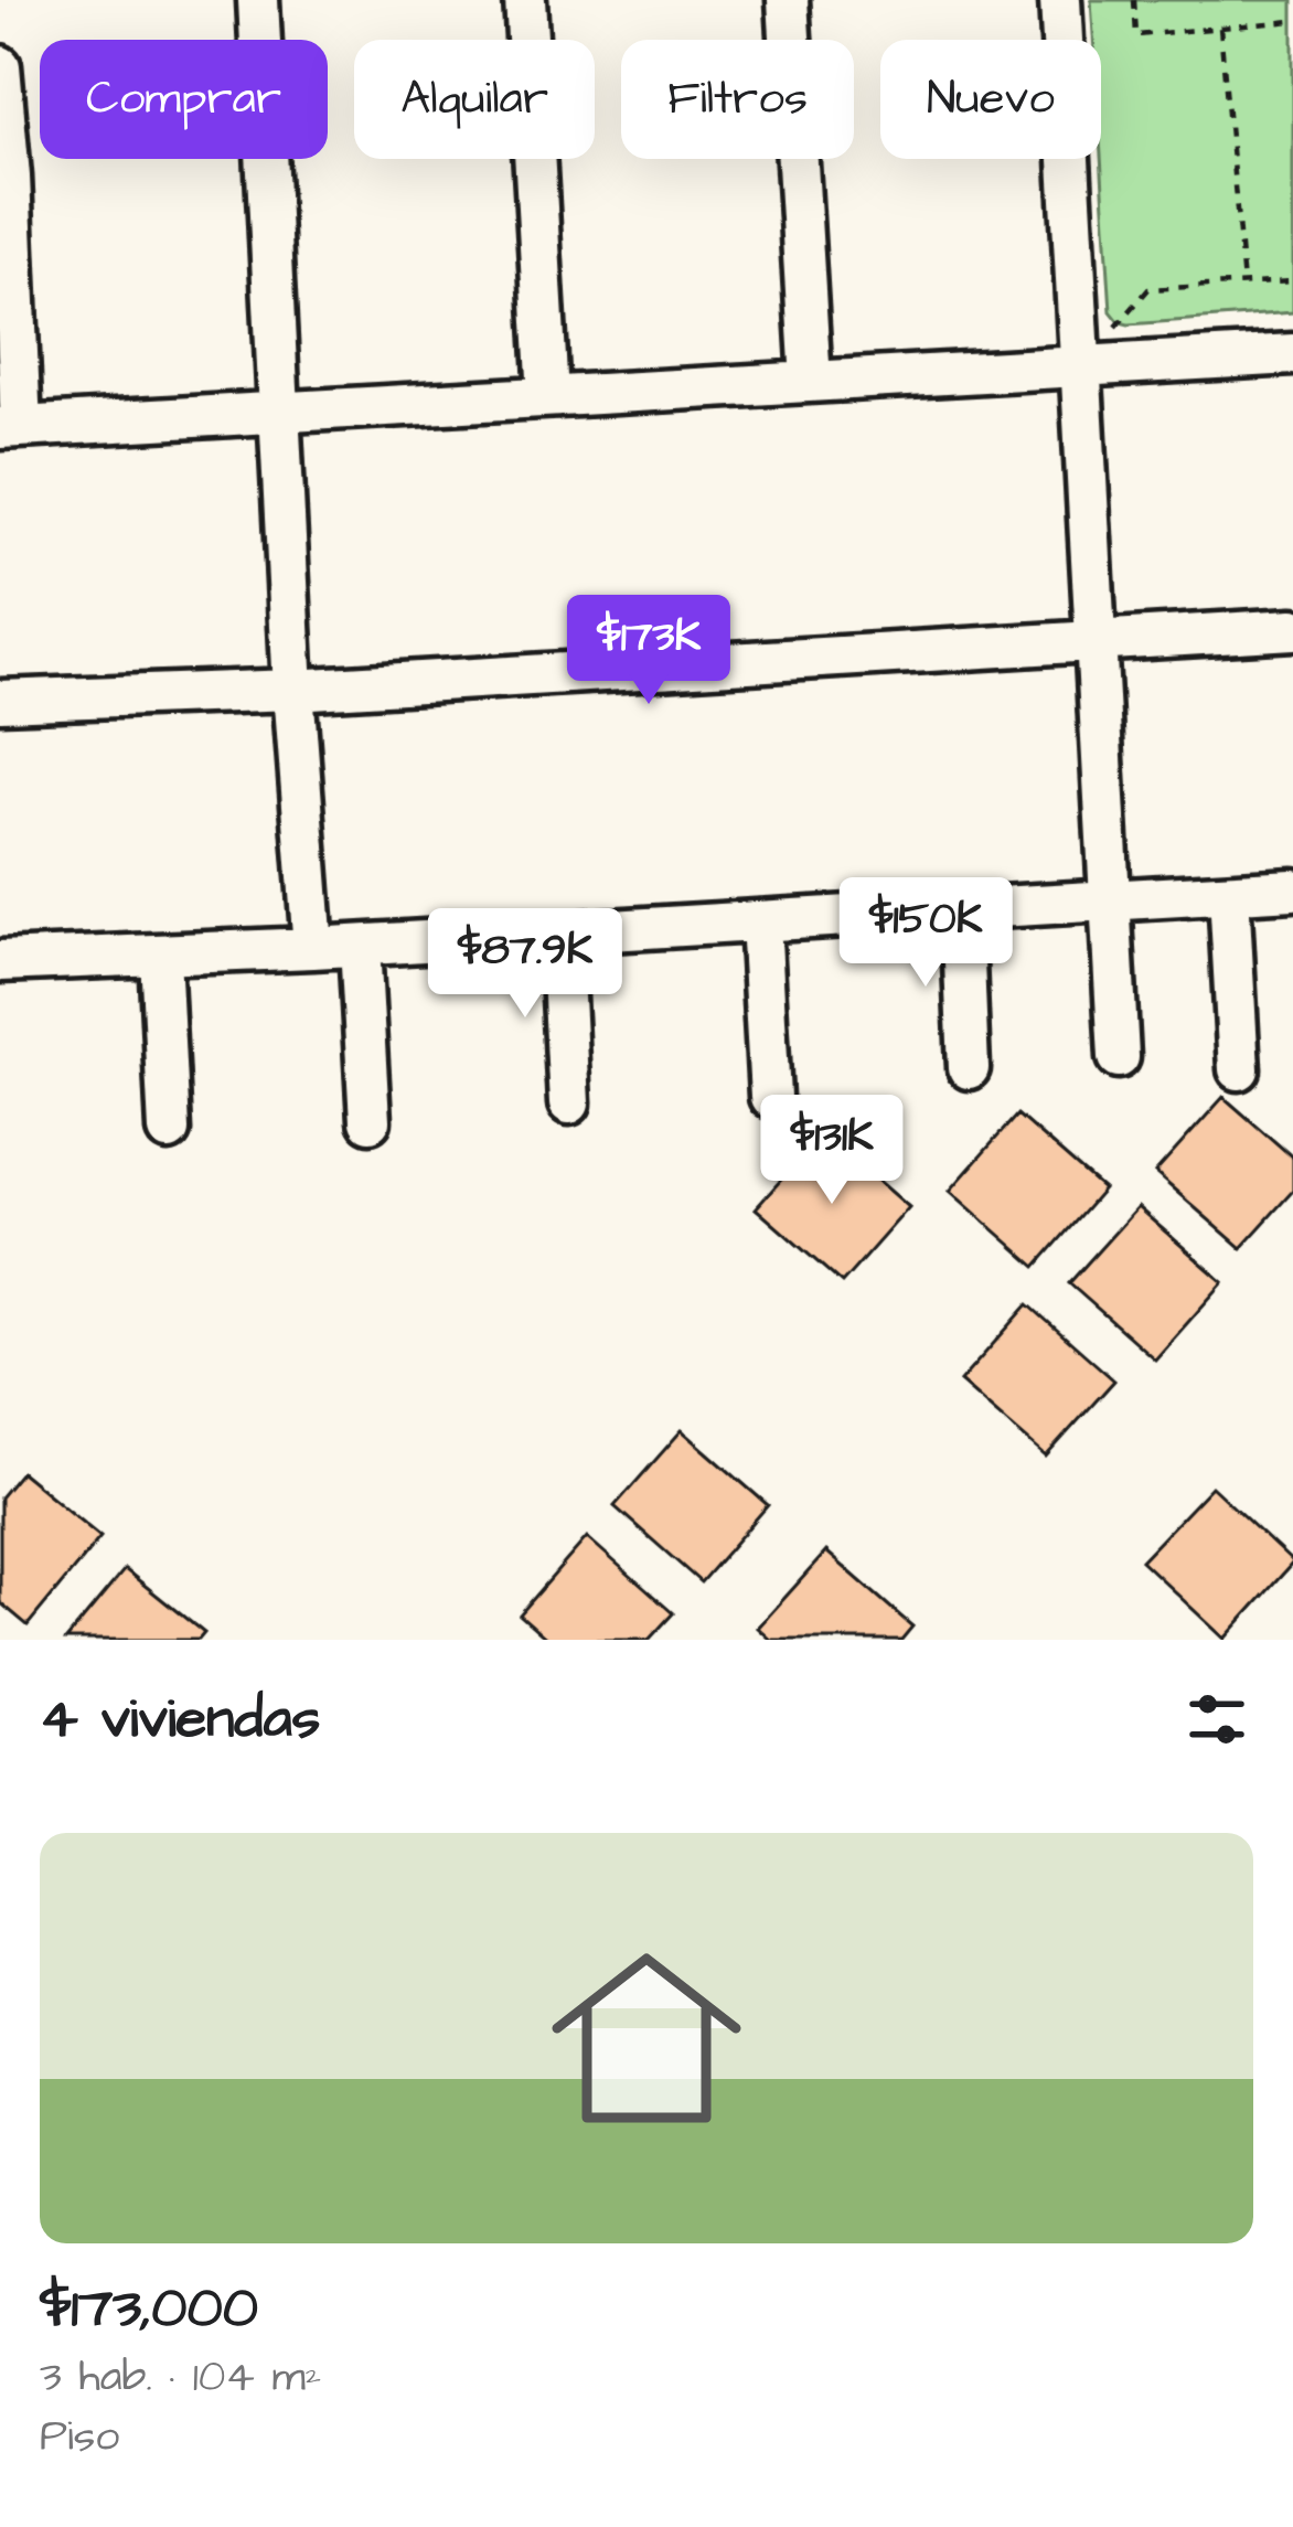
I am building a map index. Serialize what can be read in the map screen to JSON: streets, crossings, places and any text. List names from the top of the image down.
{
  "page": {
    "chip": [
      "Comprar",
      "Alquilar",
      "Filtros",
      "Nuevo"
    ],
    "price": [
      "$173K",
      "$150K",
      "$87.9K",
      "$131K"
    ],
    "heading": "4 viviendas",
    "list": [
      {
        "name": "$173,000",
        "note": "3 hab. · 104 m² · Piso"
      }
    ]
  }
}
